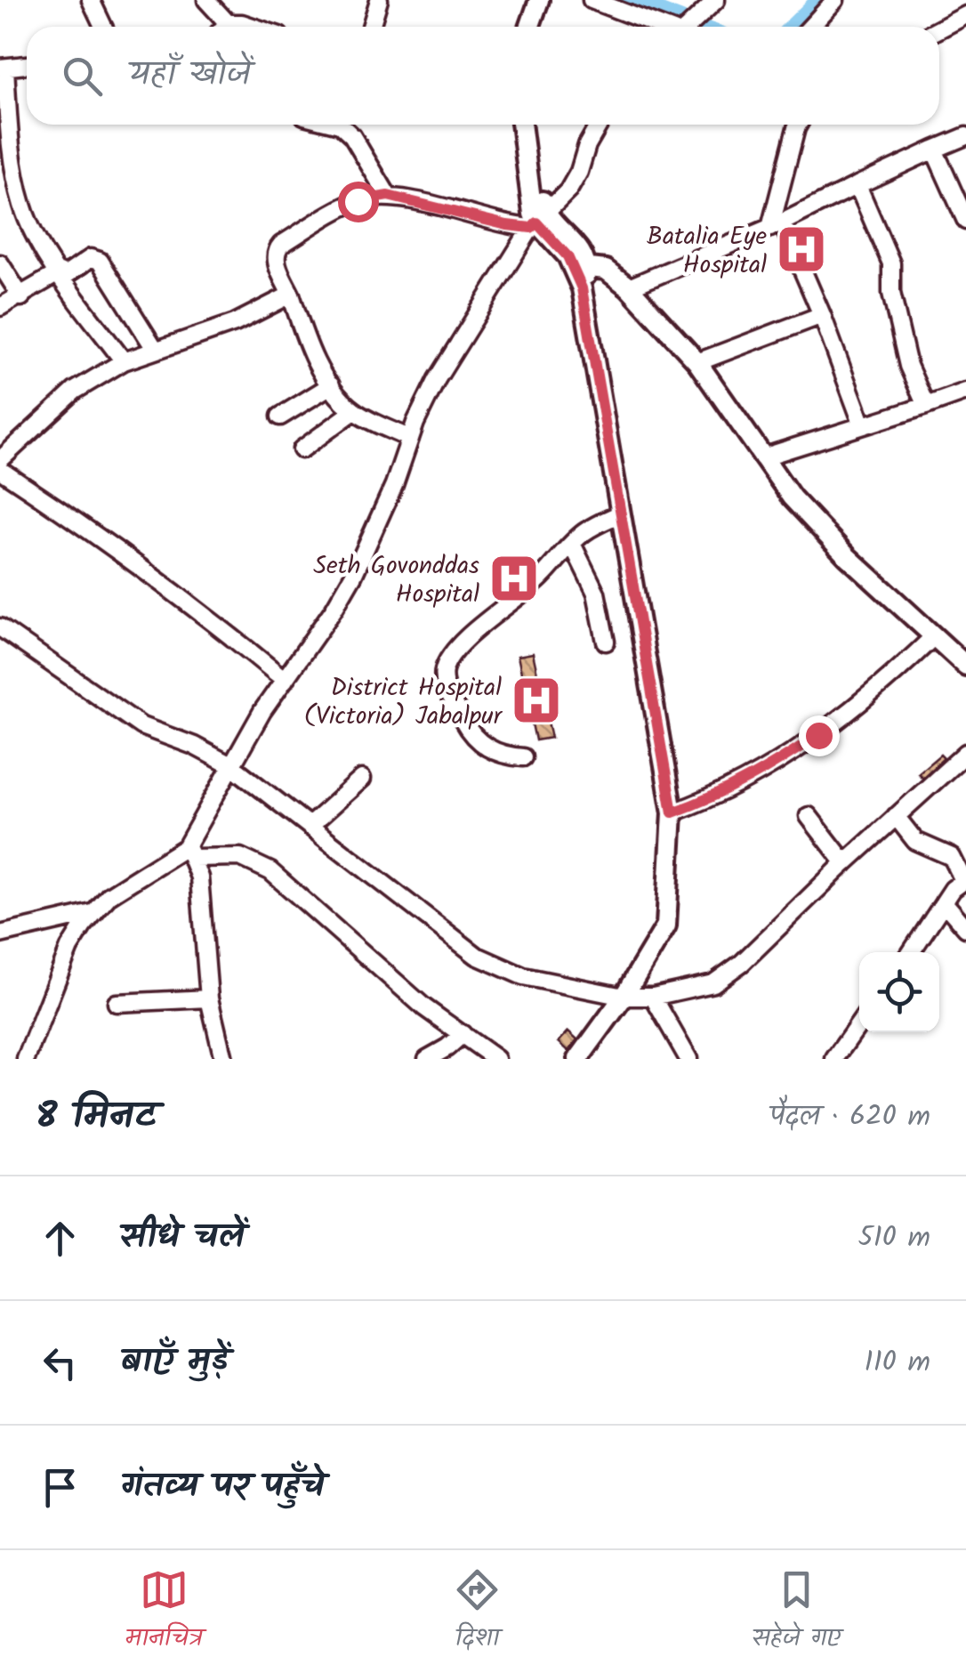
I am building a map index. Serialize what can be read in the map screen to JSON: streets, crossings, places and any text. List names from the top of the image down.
{
  "places": {
    "hospital": ["Batalia Eye Hospital", "Seth Govonddas Hospital", "District Hospital (Victoria) Jabalpur"]
  },
  "page": {
    "search": "यहाँ खोजें",
    "heading": ["8 मिनट", "पैदल · 620 m"],
    "list": [
      ["सीधे चलें", "510 m"],
      ["बाएँ मुड़ें", "110 m"],
      "गंतव्य पर पहुँचे"
    ],
    "nav": ["मानचित्र", "दिशा", "सहेजे गए"]
  }
}
